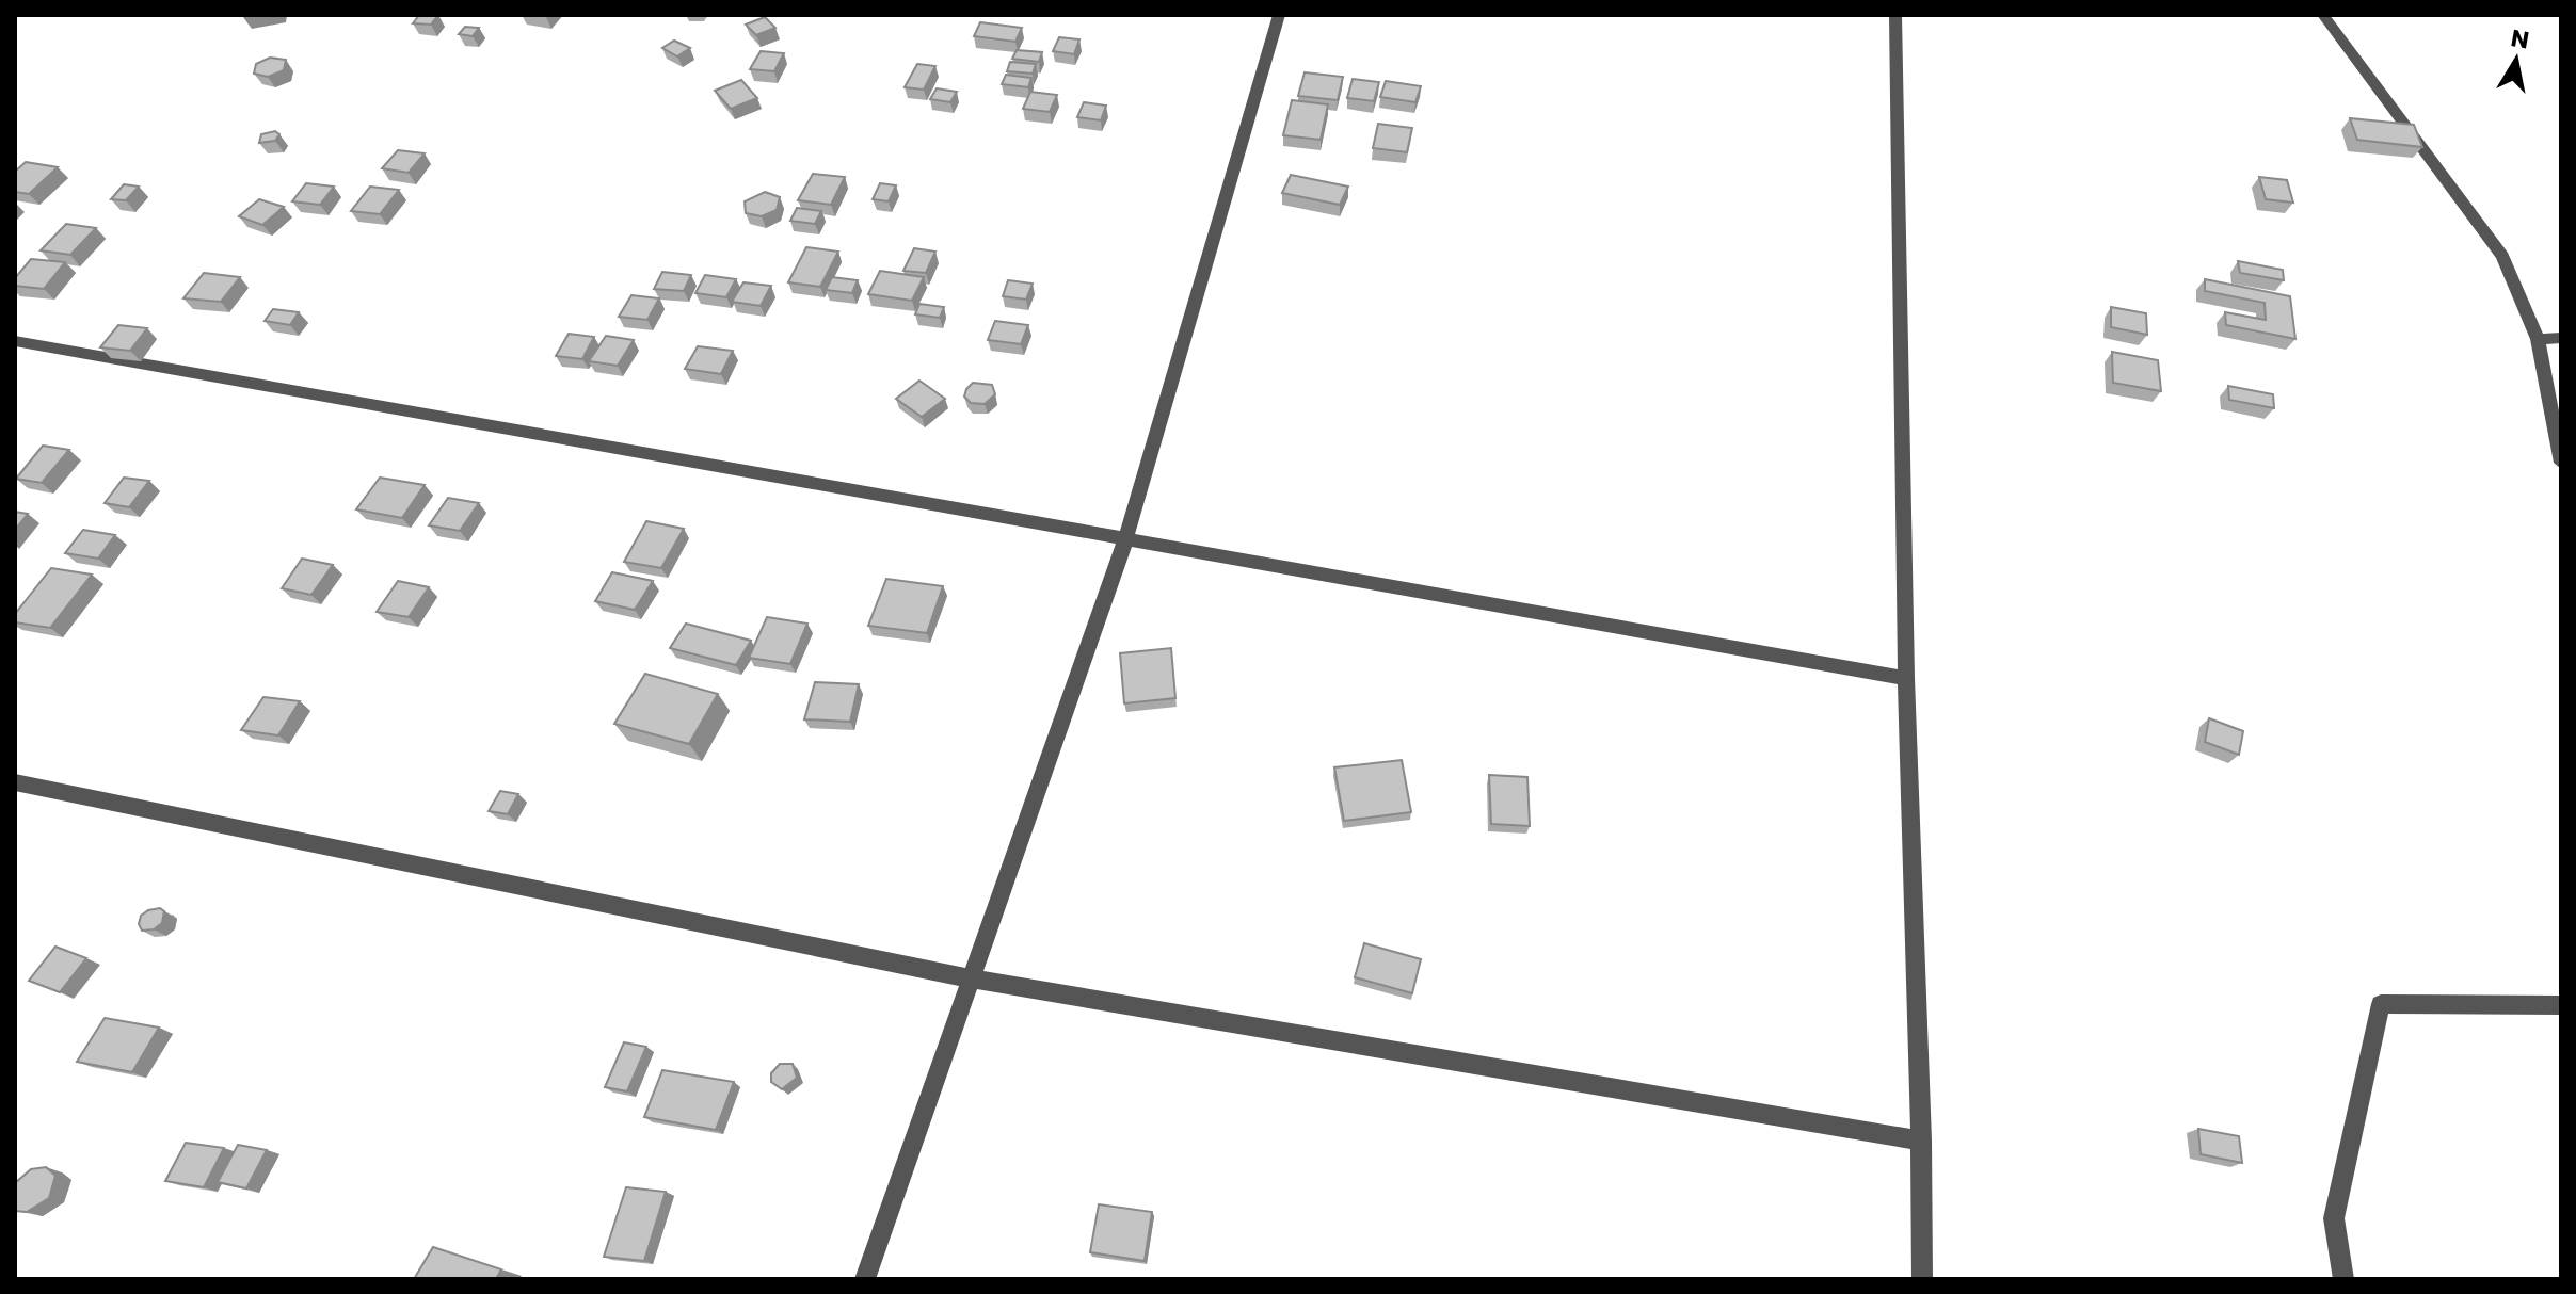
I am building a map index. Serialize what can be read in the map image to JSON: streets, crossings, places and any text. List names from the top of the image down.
{
  "north": "top"
}
